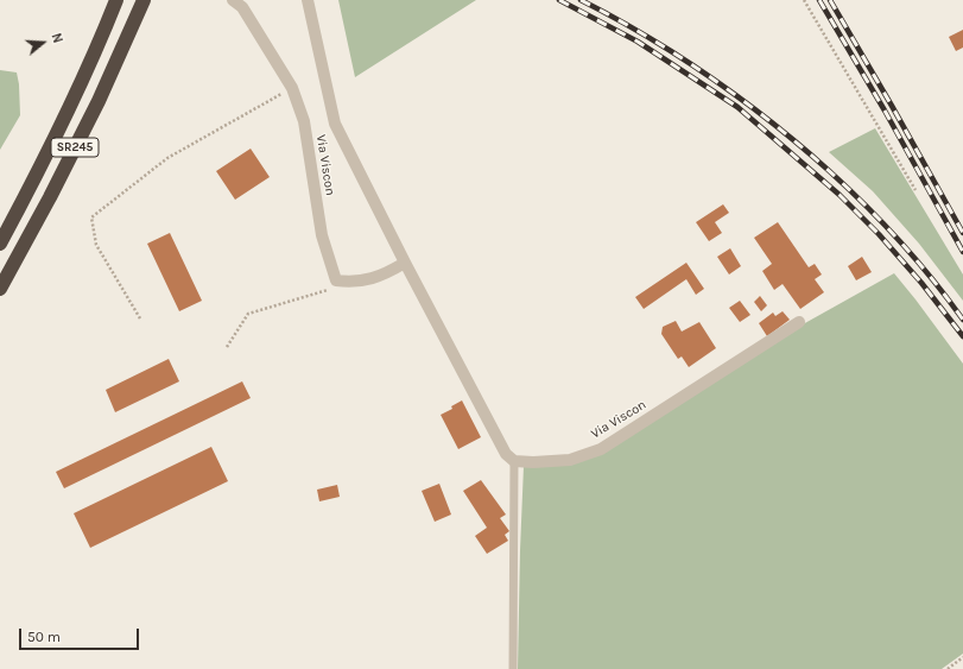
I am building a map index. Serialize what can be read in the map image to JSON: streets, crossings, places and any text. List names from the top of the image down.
{
  "streets": {
    "highway": ["SR245"],
    "street": ["Via Viscon"]
  },
  "scale_bar": "50 m",
  "north": "right"
}
